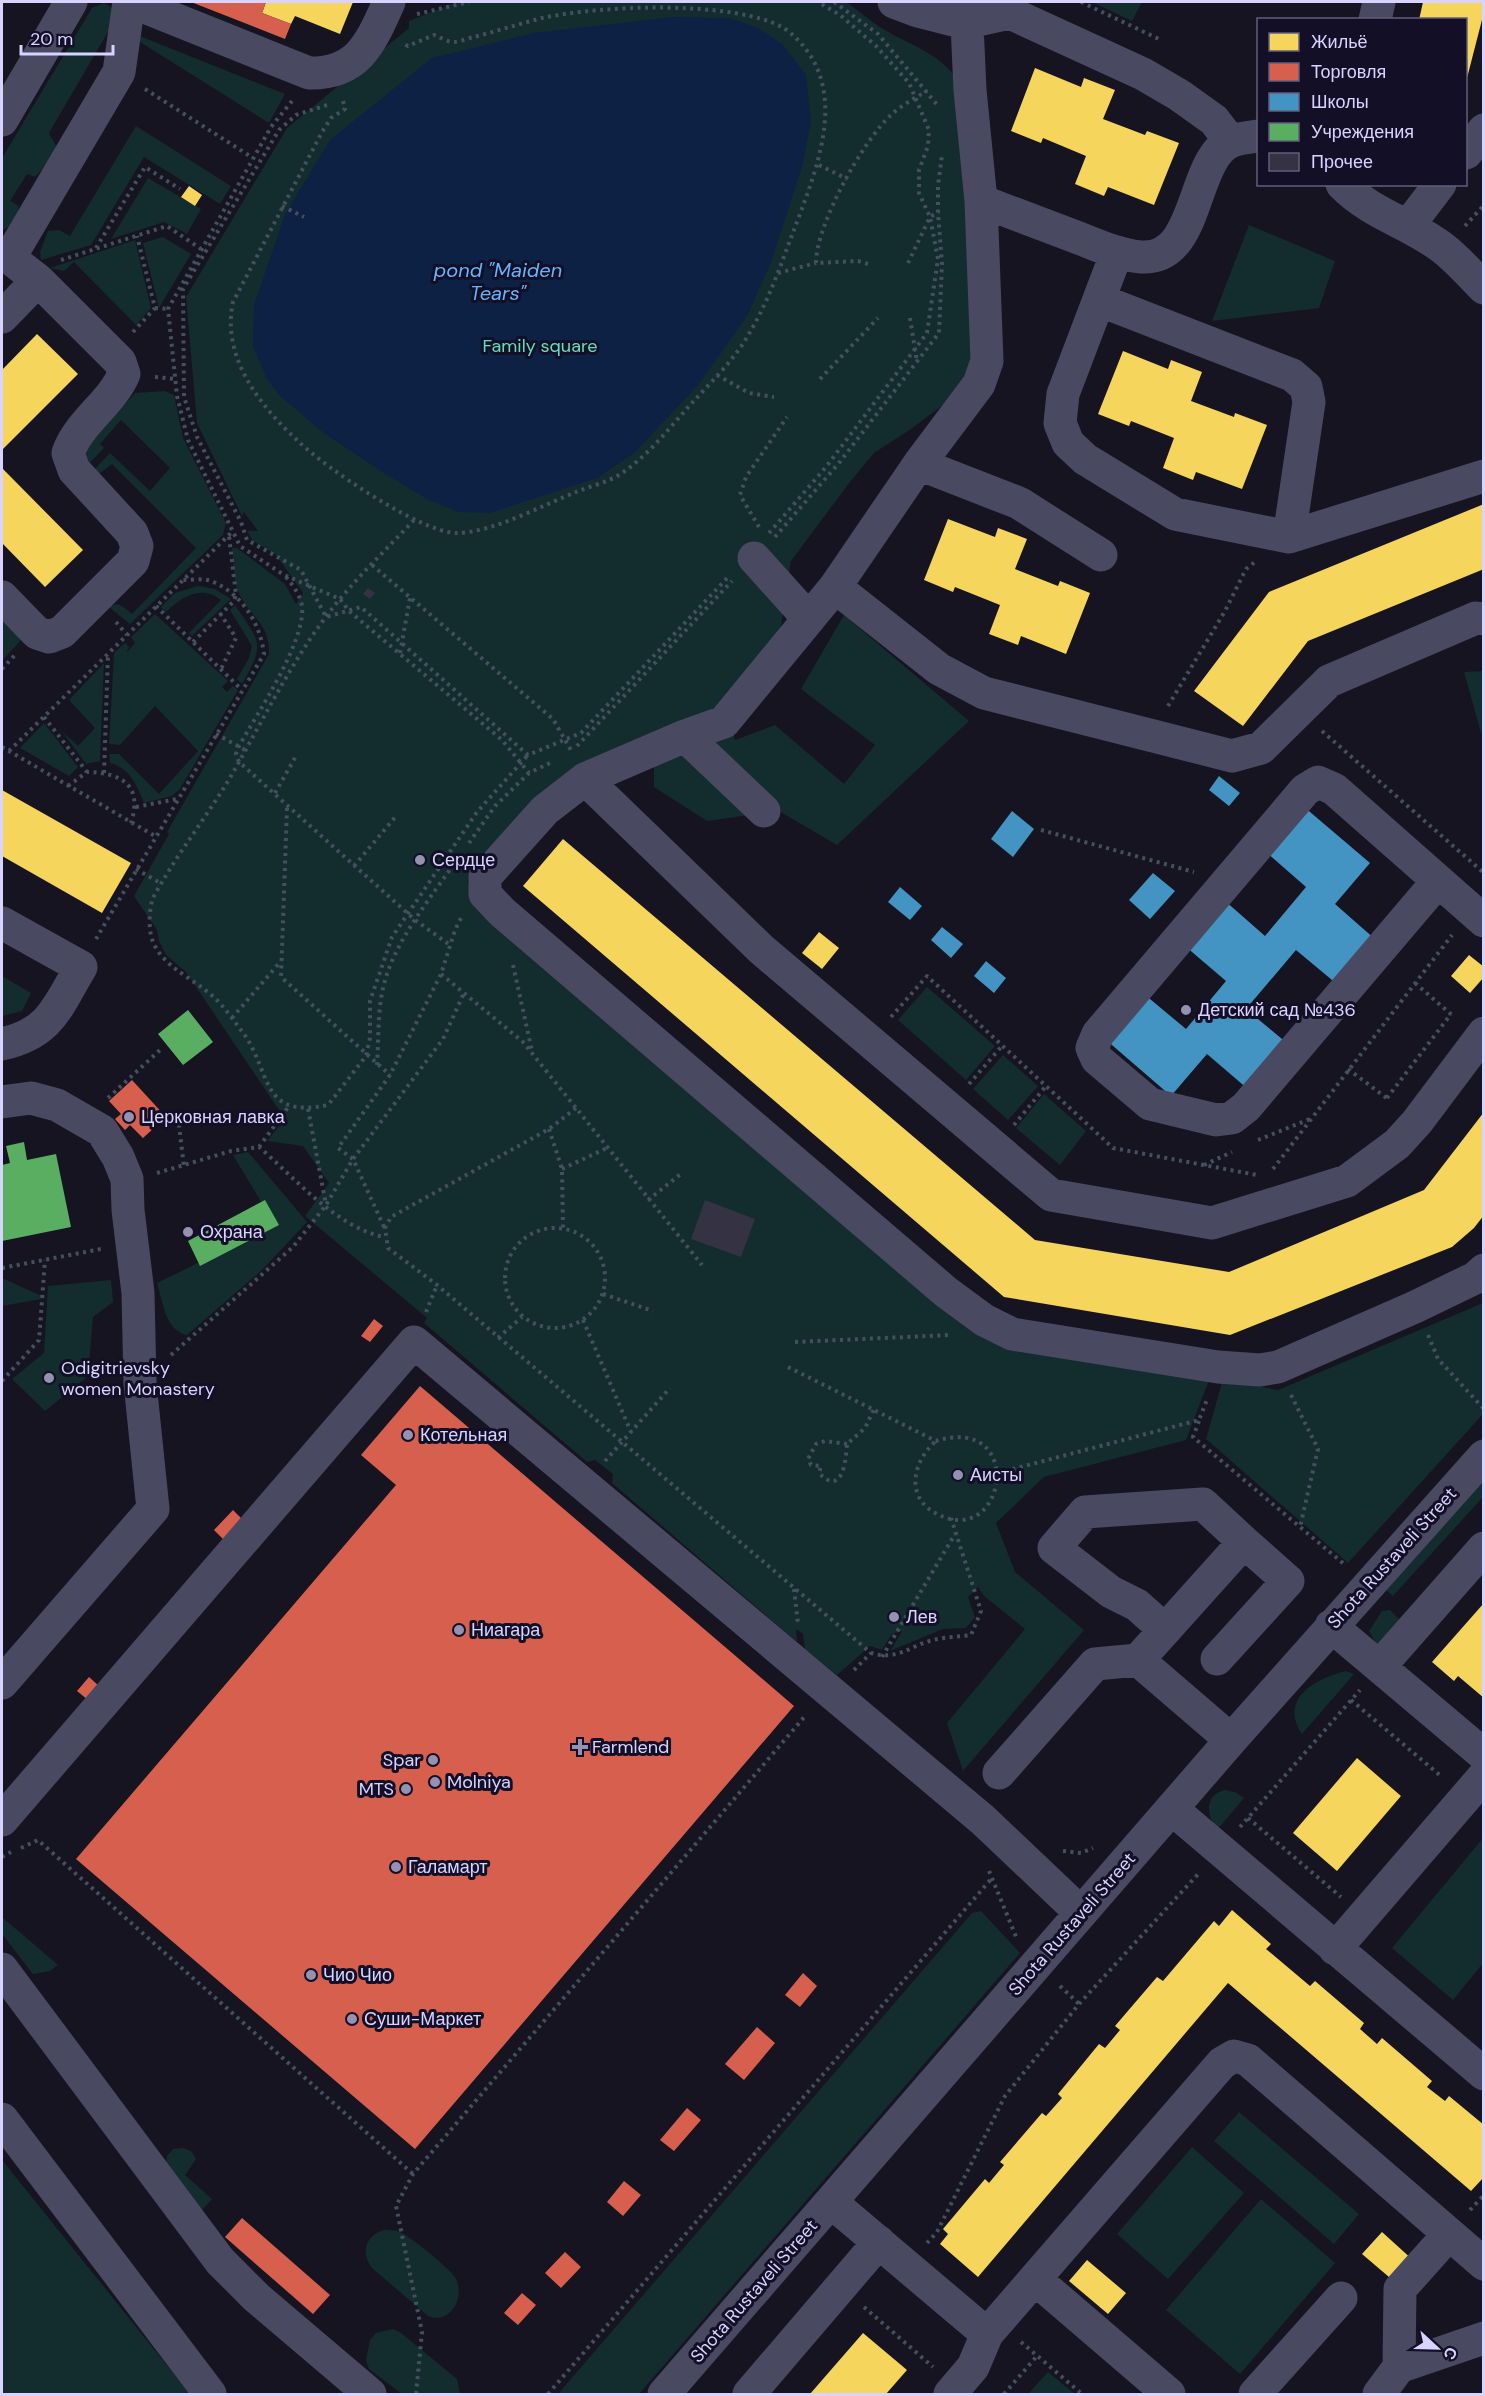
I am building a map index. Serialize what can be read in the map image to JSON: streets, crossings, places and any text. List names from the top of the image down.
{
  "streets": {
    "street": ["Shota Rustaveli Street"]
  },
  "water": ["pond \"Maiden Tears\""],
  "parks": ["Family square"],
  "places": {
    "other": [
      "Сердце",
      "Детский сад №436",
      "Церковная лавка",
      "Охрана",
      "Odigitrievsky women Monastery",
      "Котельная",
      "Аисты",
      "Лев",
      "Ниагара",
      "Spar",
      "Molniya",
      "MTS",
      "Галамарт",
      "Чио Чио",
      "Суши-Маркет"
    ],
    "health": ["Farmlend"]
  },
  "legend": [
    "Жильё",
    "Торговля",
    "Школы",
    "Учреждения",
    "Прочее"
  ],
  "scale_bar": "20 m",
  "north": "right"
}
